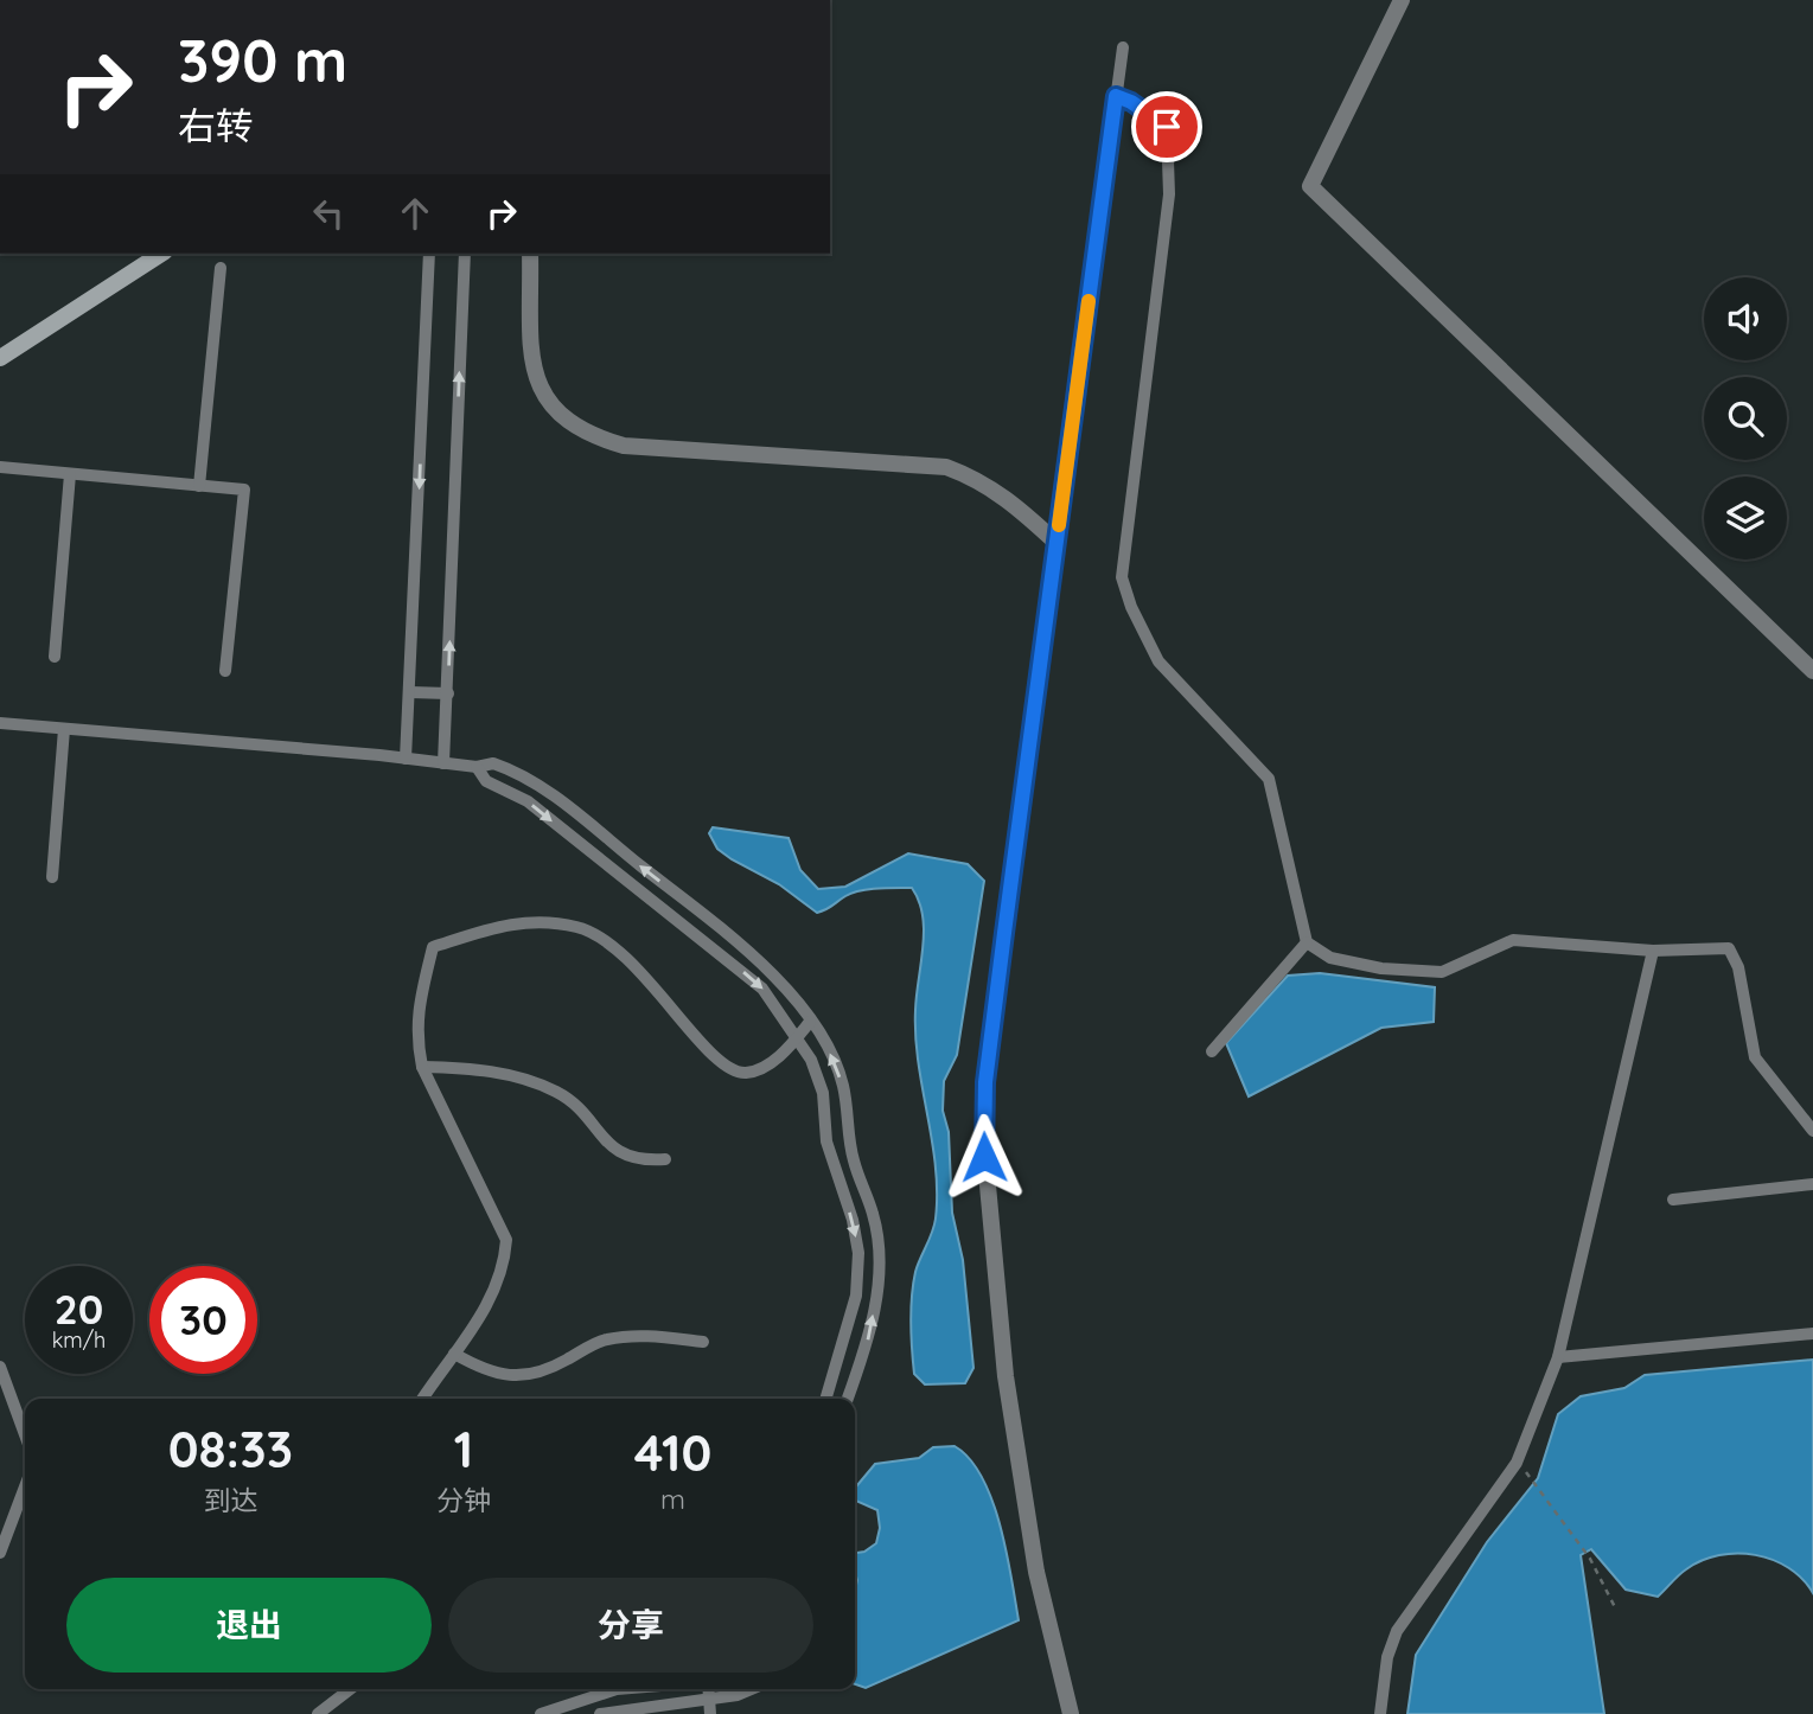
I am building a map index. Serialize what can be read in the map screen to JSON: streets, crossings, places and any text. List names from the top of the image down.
{
  "page": {
    "turn": ["390 m", "右转"],
    "speed": "20 km/h",
    "limit": "30",
    "eta": [
      "08:33",
      "到达",
      "1",
      "分钟",
      "410",
      "m"
    ],
    "buttons": ["退出", "分享"]
  }
}
